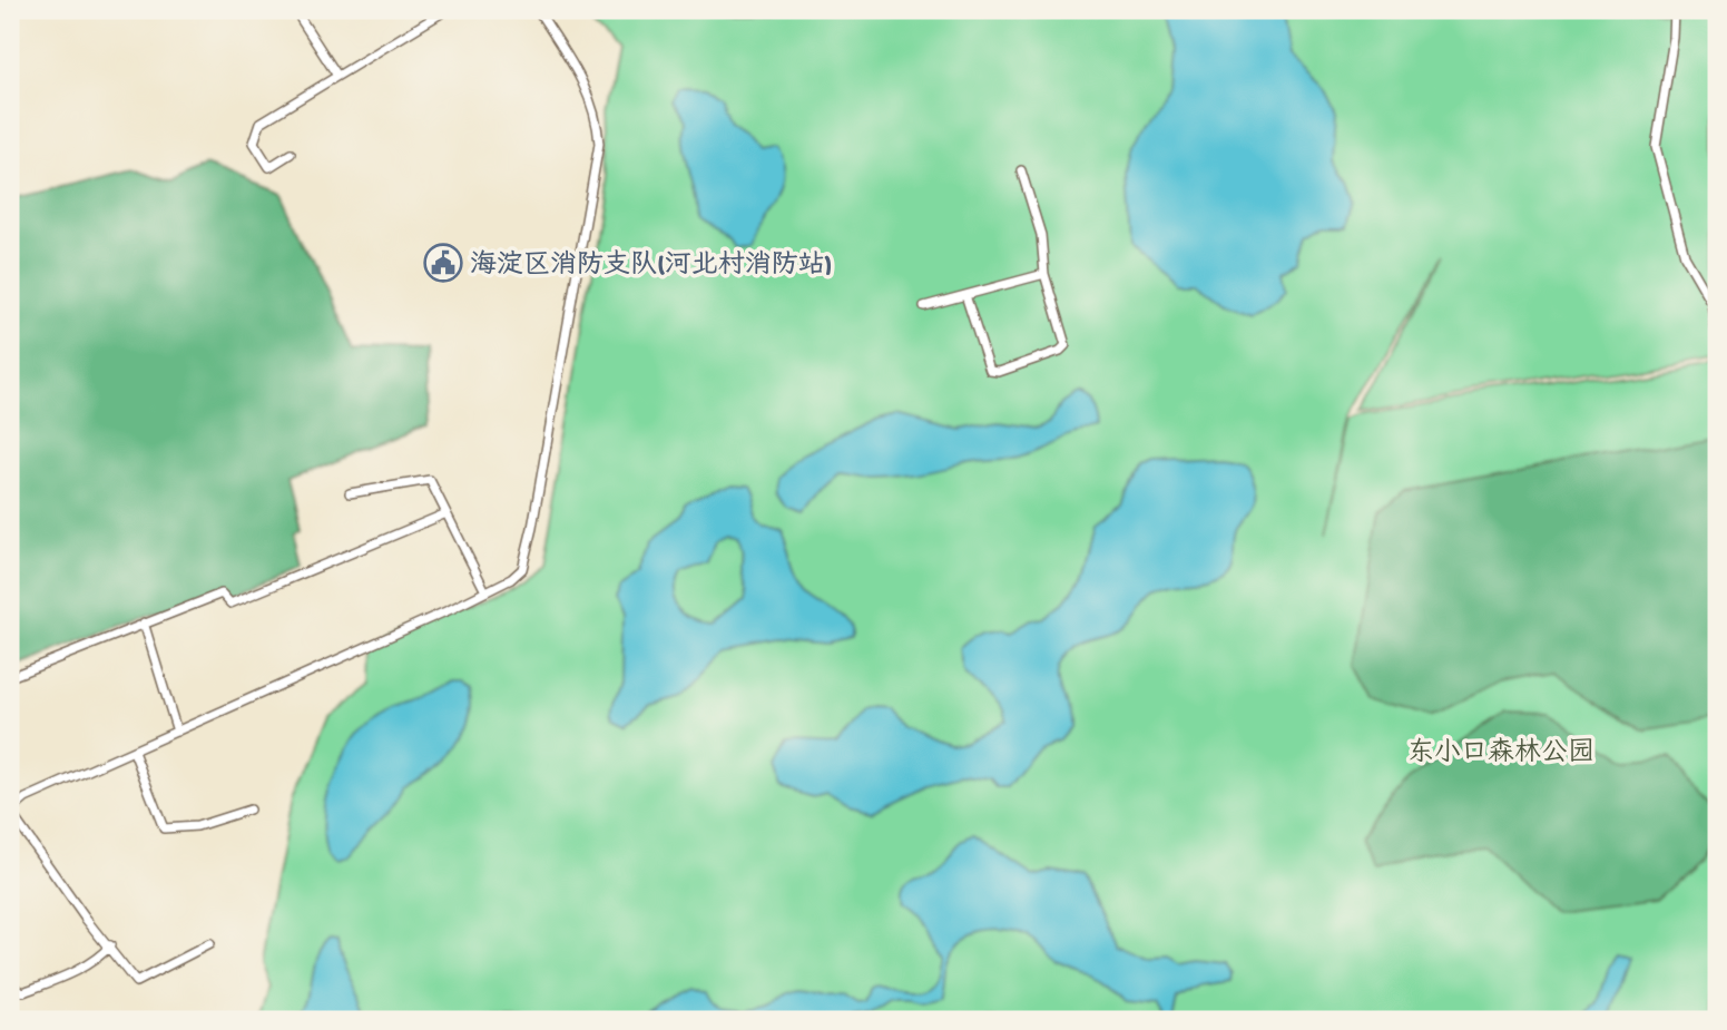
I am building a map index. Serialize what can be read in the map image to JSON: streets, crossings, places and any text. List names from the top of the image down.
{
  "parks": ["东小口森林公园"],
  "places": {
    "public building": ["海淀区消防支队(河北村消防站)"]
  }
}
